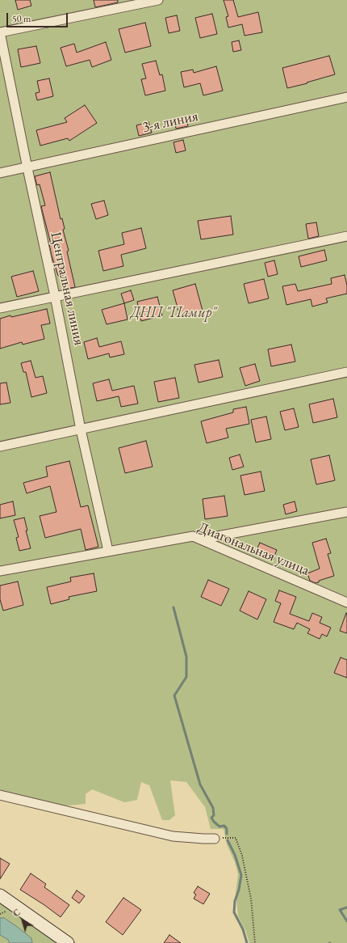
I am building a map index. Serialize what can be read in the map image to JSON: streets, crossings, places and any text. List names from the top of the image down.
{
  "streets": {
    "street": ["3-я линия", "Центральная линия", "Диагональная улица"]
  },
  "crossings": [
    ["3-я линия", "Центральная линия"],
    ["Центральная линия", "Диагональная улица"]
  ],
  "parks": ["ДНП \"Памир\""],
  "scale_bar": "50 m",
  "north": "top left"
}
